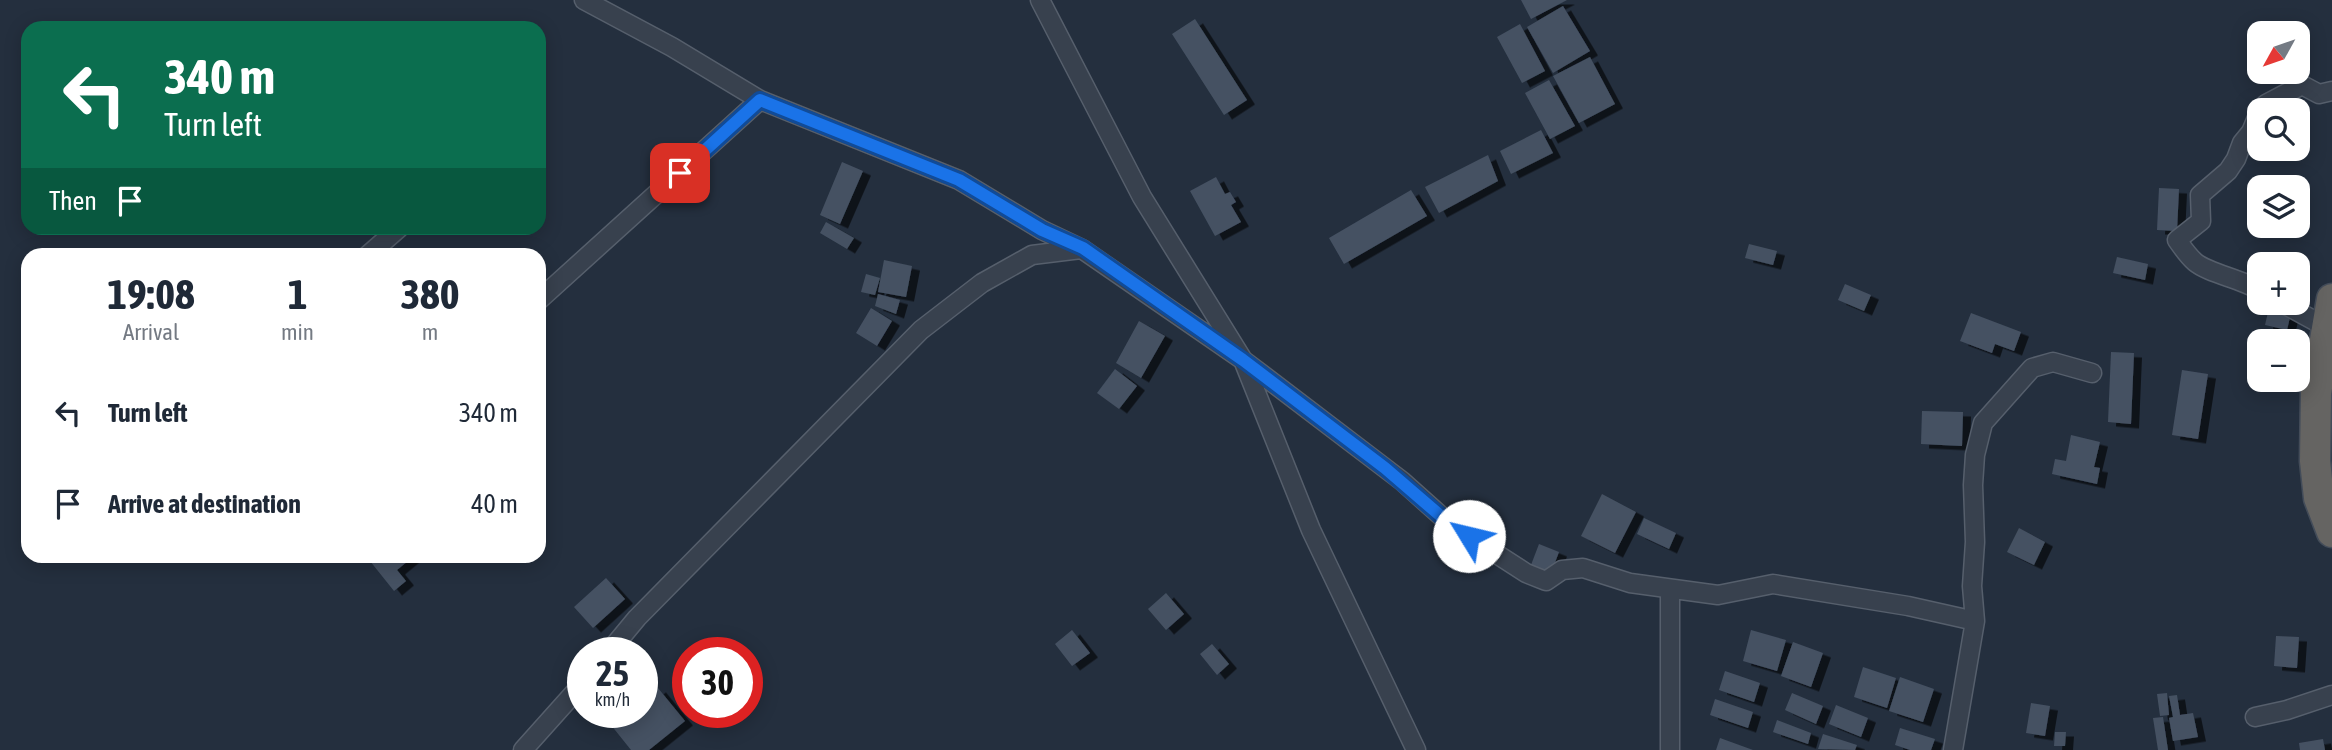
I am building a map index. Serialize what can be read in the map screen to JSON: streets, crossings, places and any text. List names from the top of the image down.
{
  "north": "bottom left",
  "page": {
    "map_buttons": ["+", "−"],
    "turn": ["340 m", "Turn left"],
    "then": "Then",
    "eta": [
      "19:08",
      "Arrival",
      "1",
      "min",
      "380",
      "m"
    ],
    "list": [
      {
        "name": "Turn left",
        "value": "340 m"
      },
      {
        "name": "Arrive at destination",
        "value": "40 m"
      }
    ],
    "speed": "25 km/h",
    "limit": "30"
  }
}
